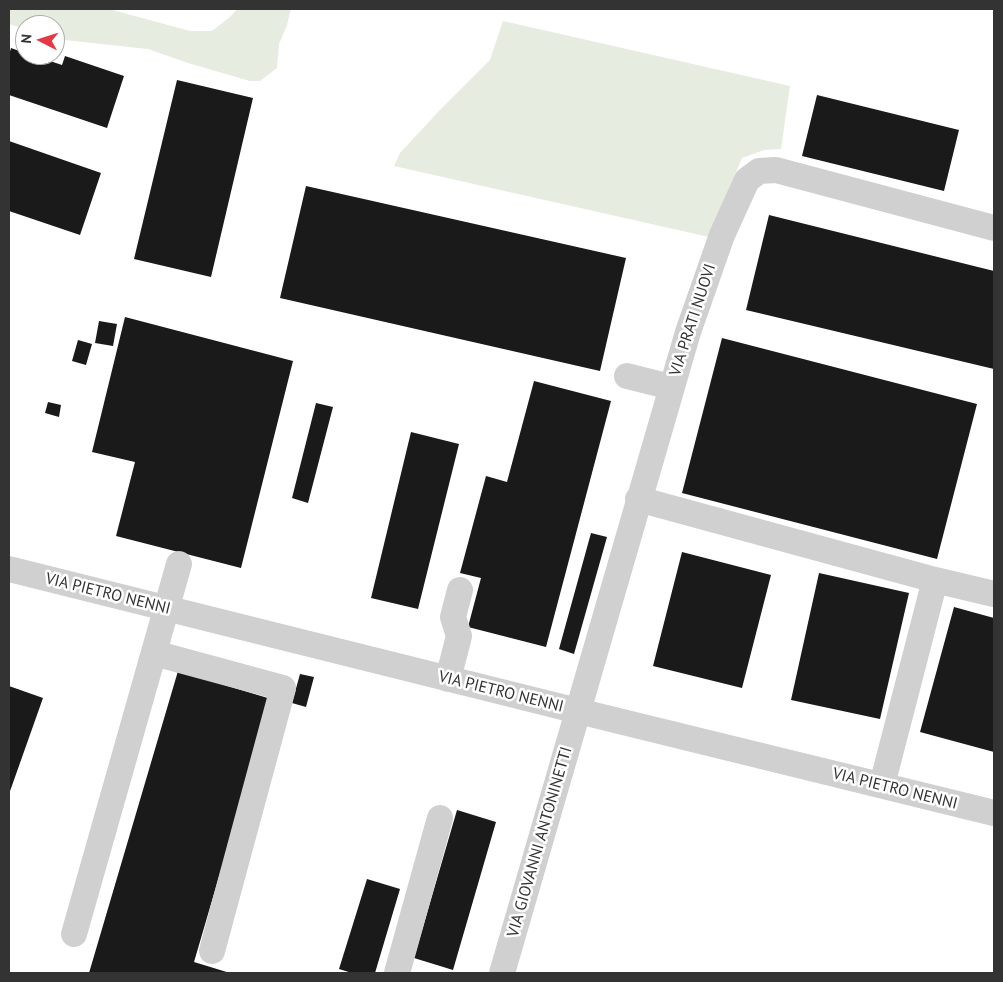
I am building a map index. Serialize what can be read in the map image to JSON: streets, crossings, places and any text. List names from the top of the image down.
{
  "streets": {
    "street": ["VIA PRATI NUOVI", "VIA PIETRO NENNI", "VIA GIOVANNI ANTONINETTI"]
  },
  "crossings": [
    ["VIA PRATI NUOVI", "VIA PIETRO NENNI"],
    ["VIA PRATI NUOVI", "VIA GIOVANNI ANTONINETTI"],
    ["VIA PIETRO NENNI", "VIA GIOVANNI ANTONINETTI"]
  ],
  "north": "left"
}
